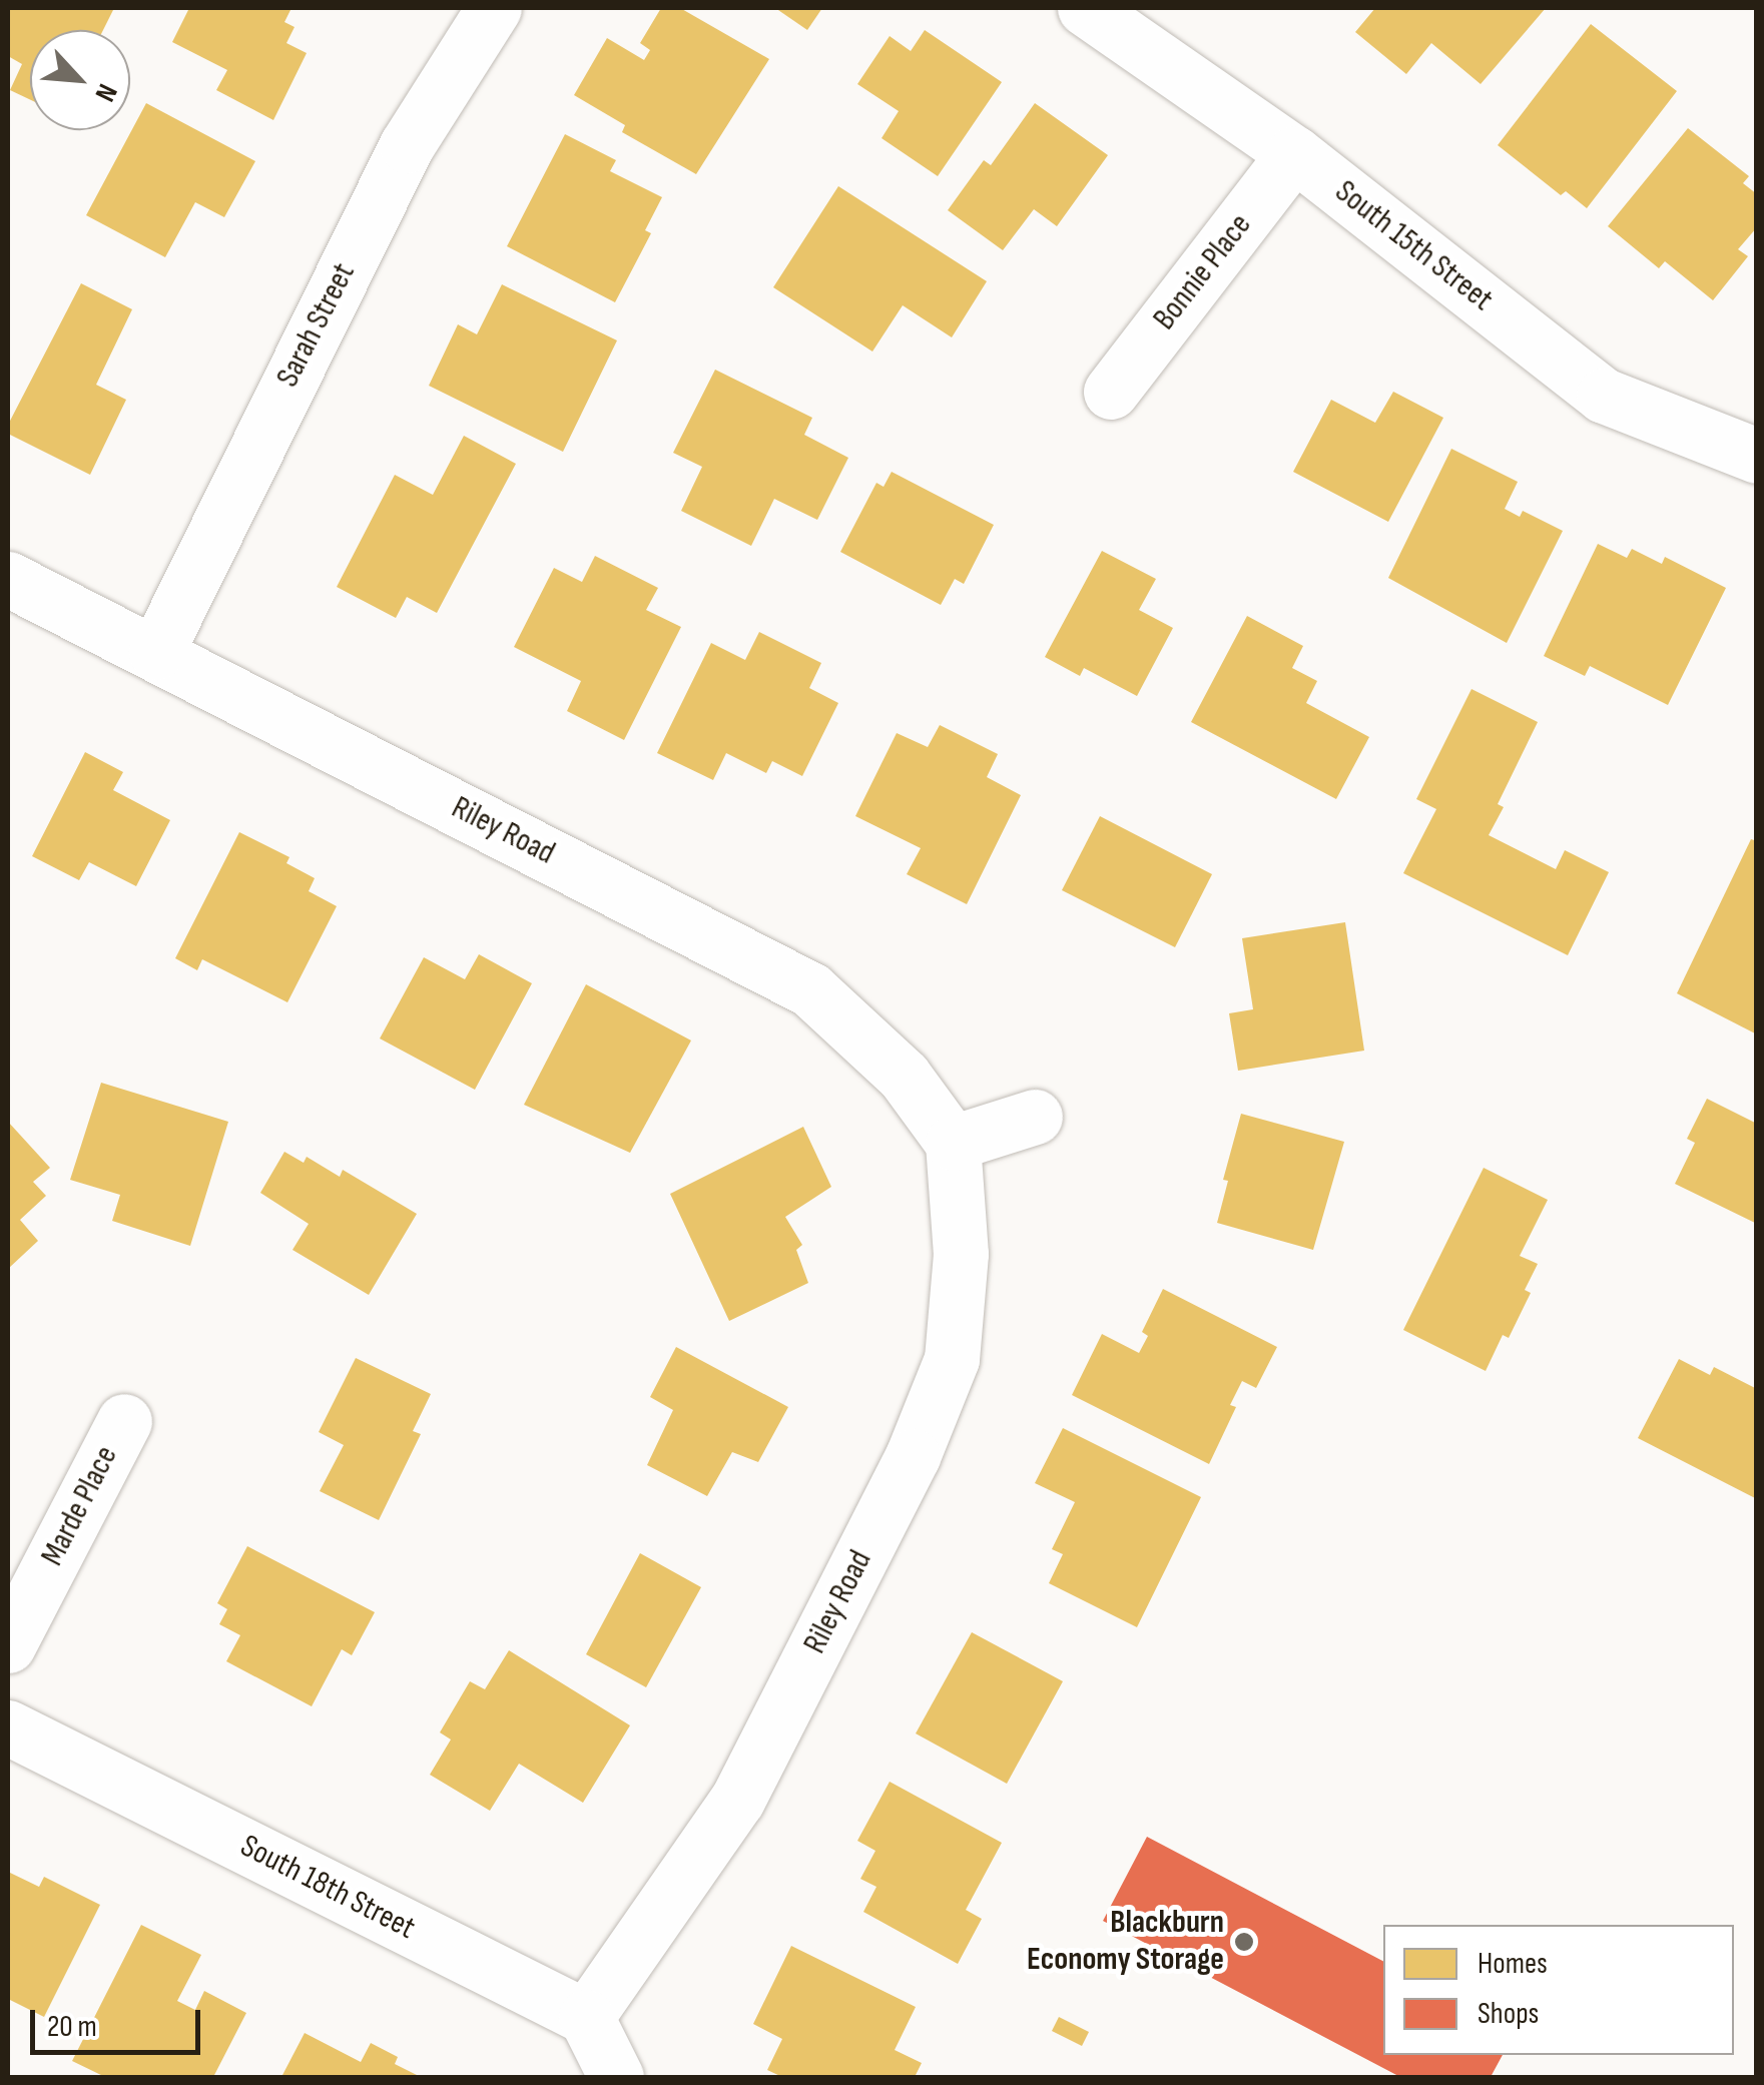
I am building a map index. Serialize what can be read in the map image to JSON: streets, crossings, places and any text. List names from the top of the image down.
{
  "streets": {
    "street": [
      "South 15th Street",
      "Bonnie Place",
      "Sarah Street",
      "Riley Road",
      "Marde Place",
      "South 18th Street"
    ]
  },
  "crossings": [
    ["South 15th Street", "Bonnie Place"],
    ["Sarah Street", "Riley Road"],
    ["Riley Road", "South 18th Street"]
  ],
  "places": ["Blackburn Economy Storage"],
  "legend": ["Homes", "Shops"],
  "scale_bar": "20 m",
  "north": "bottom right"
}
